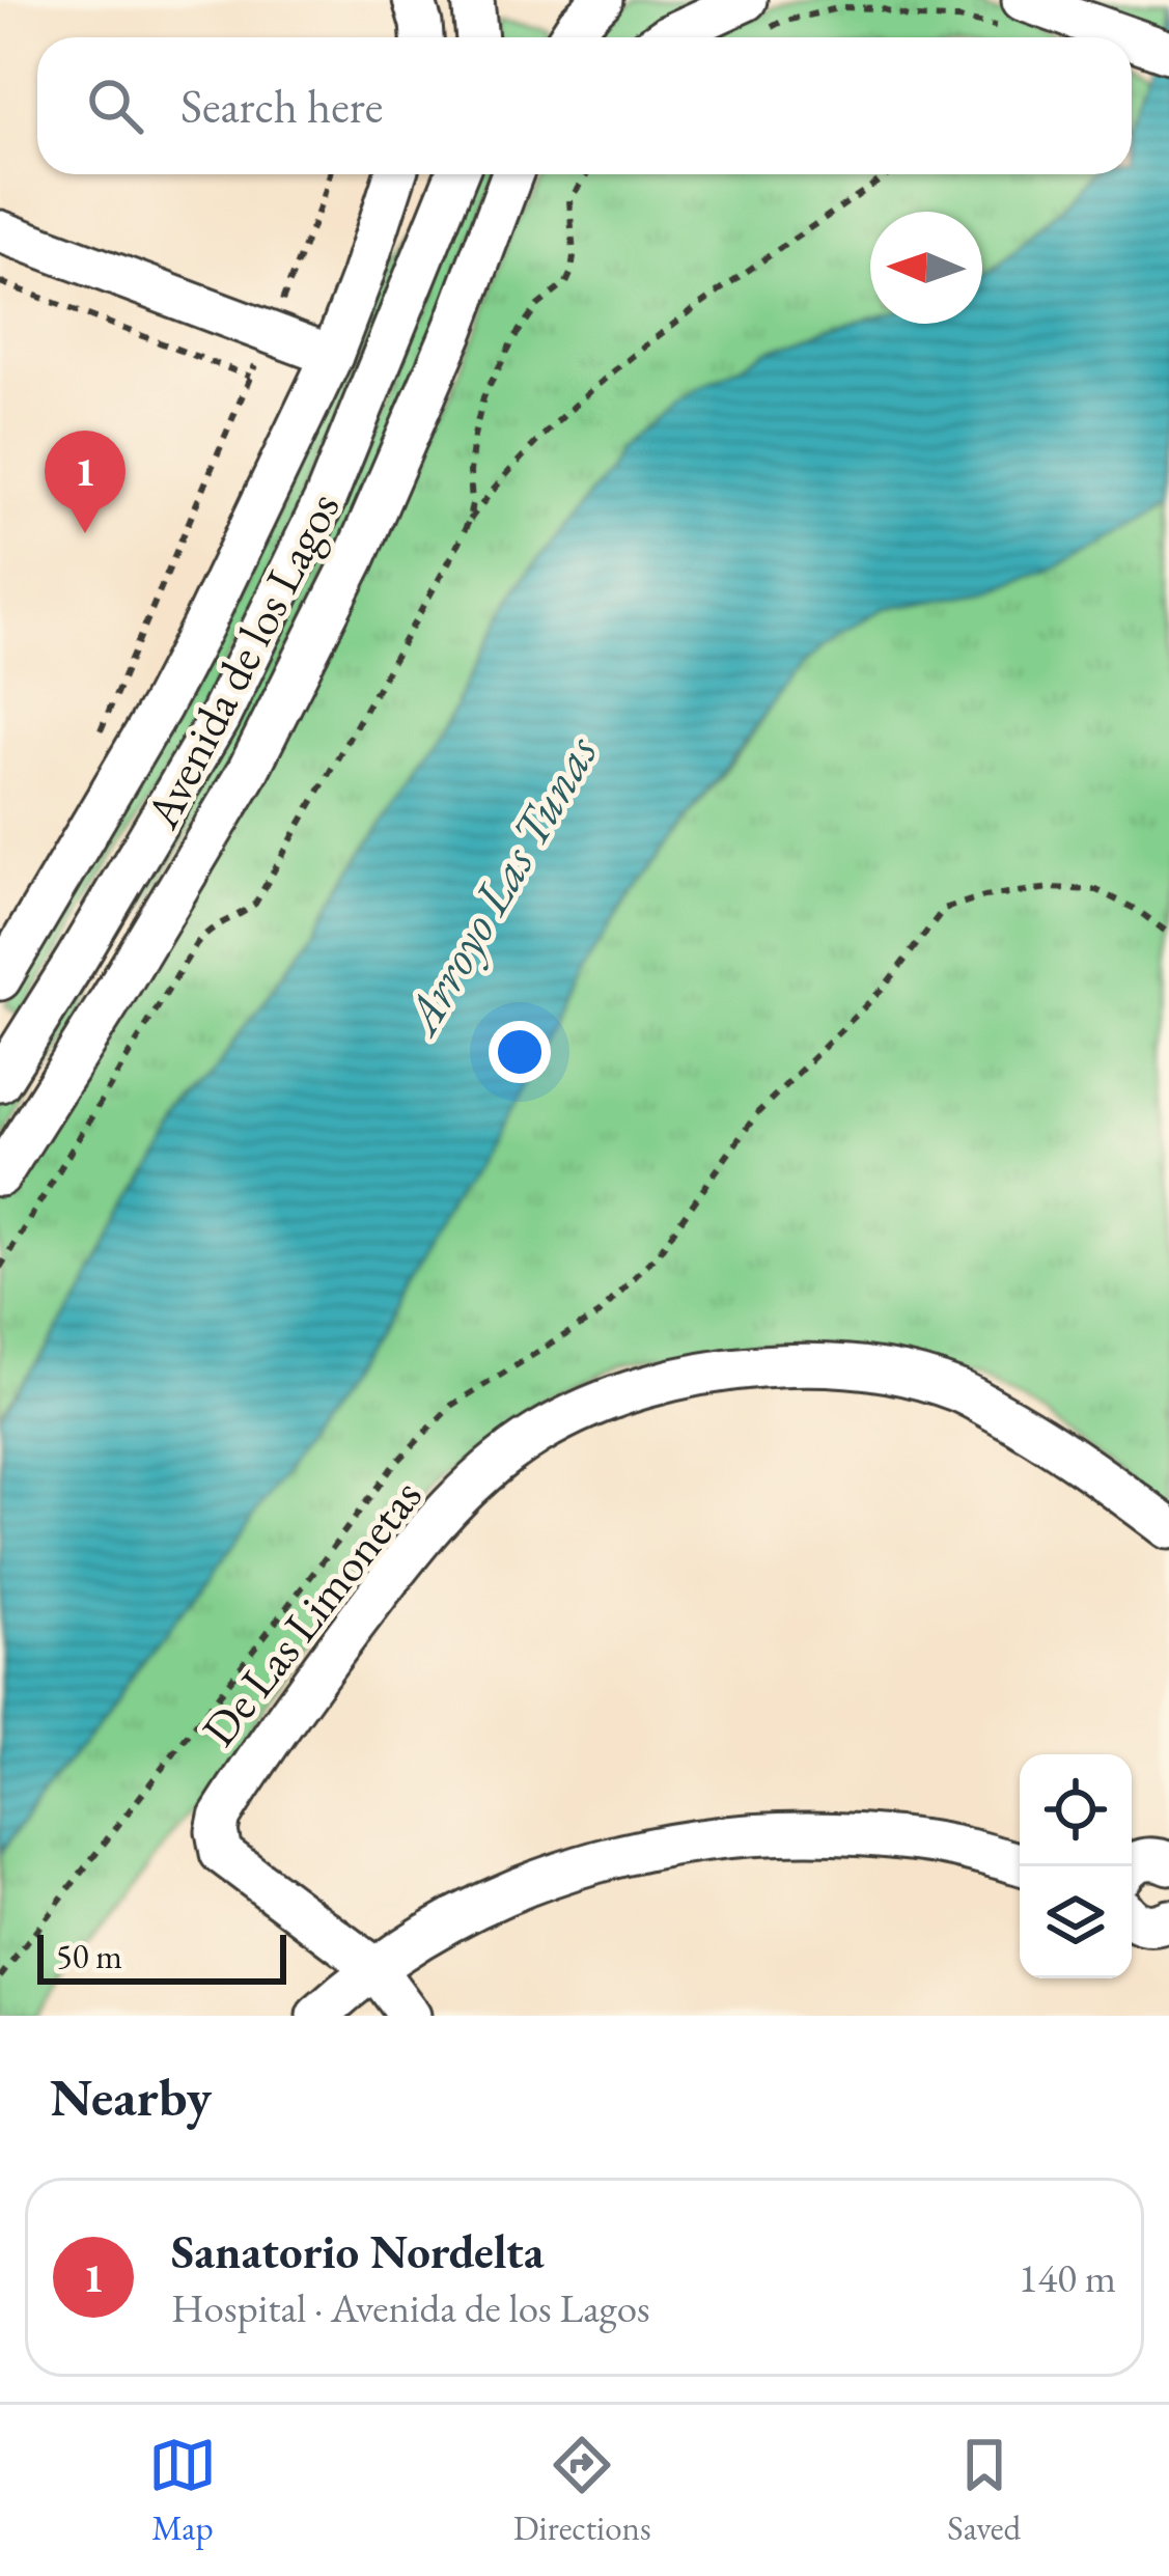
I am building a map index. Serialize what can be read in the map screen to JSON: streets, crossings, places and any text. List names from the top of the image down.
{
  "streets": {
    "street": ["Avenida de los Lagos", "De Las Limonetas"]
  },
  "water": ["Arroyo Las Tunas"],
  "scale_bar": "50 m",
  "north": "left",
  "page": {
    "search": "Search here",
    "pins": "1",
    "scale": "50 m",
    "heading": "Nearby",
    "list": [
      {
        "mark": "1",
        "name": "Sanatorio Nordelta",
        "note": "Hospital · Avenida de los Lagos",
        "value": "140 m"
      }
    ],
    "nav": ["Map", "Directions", "Saved"]
  }
}
